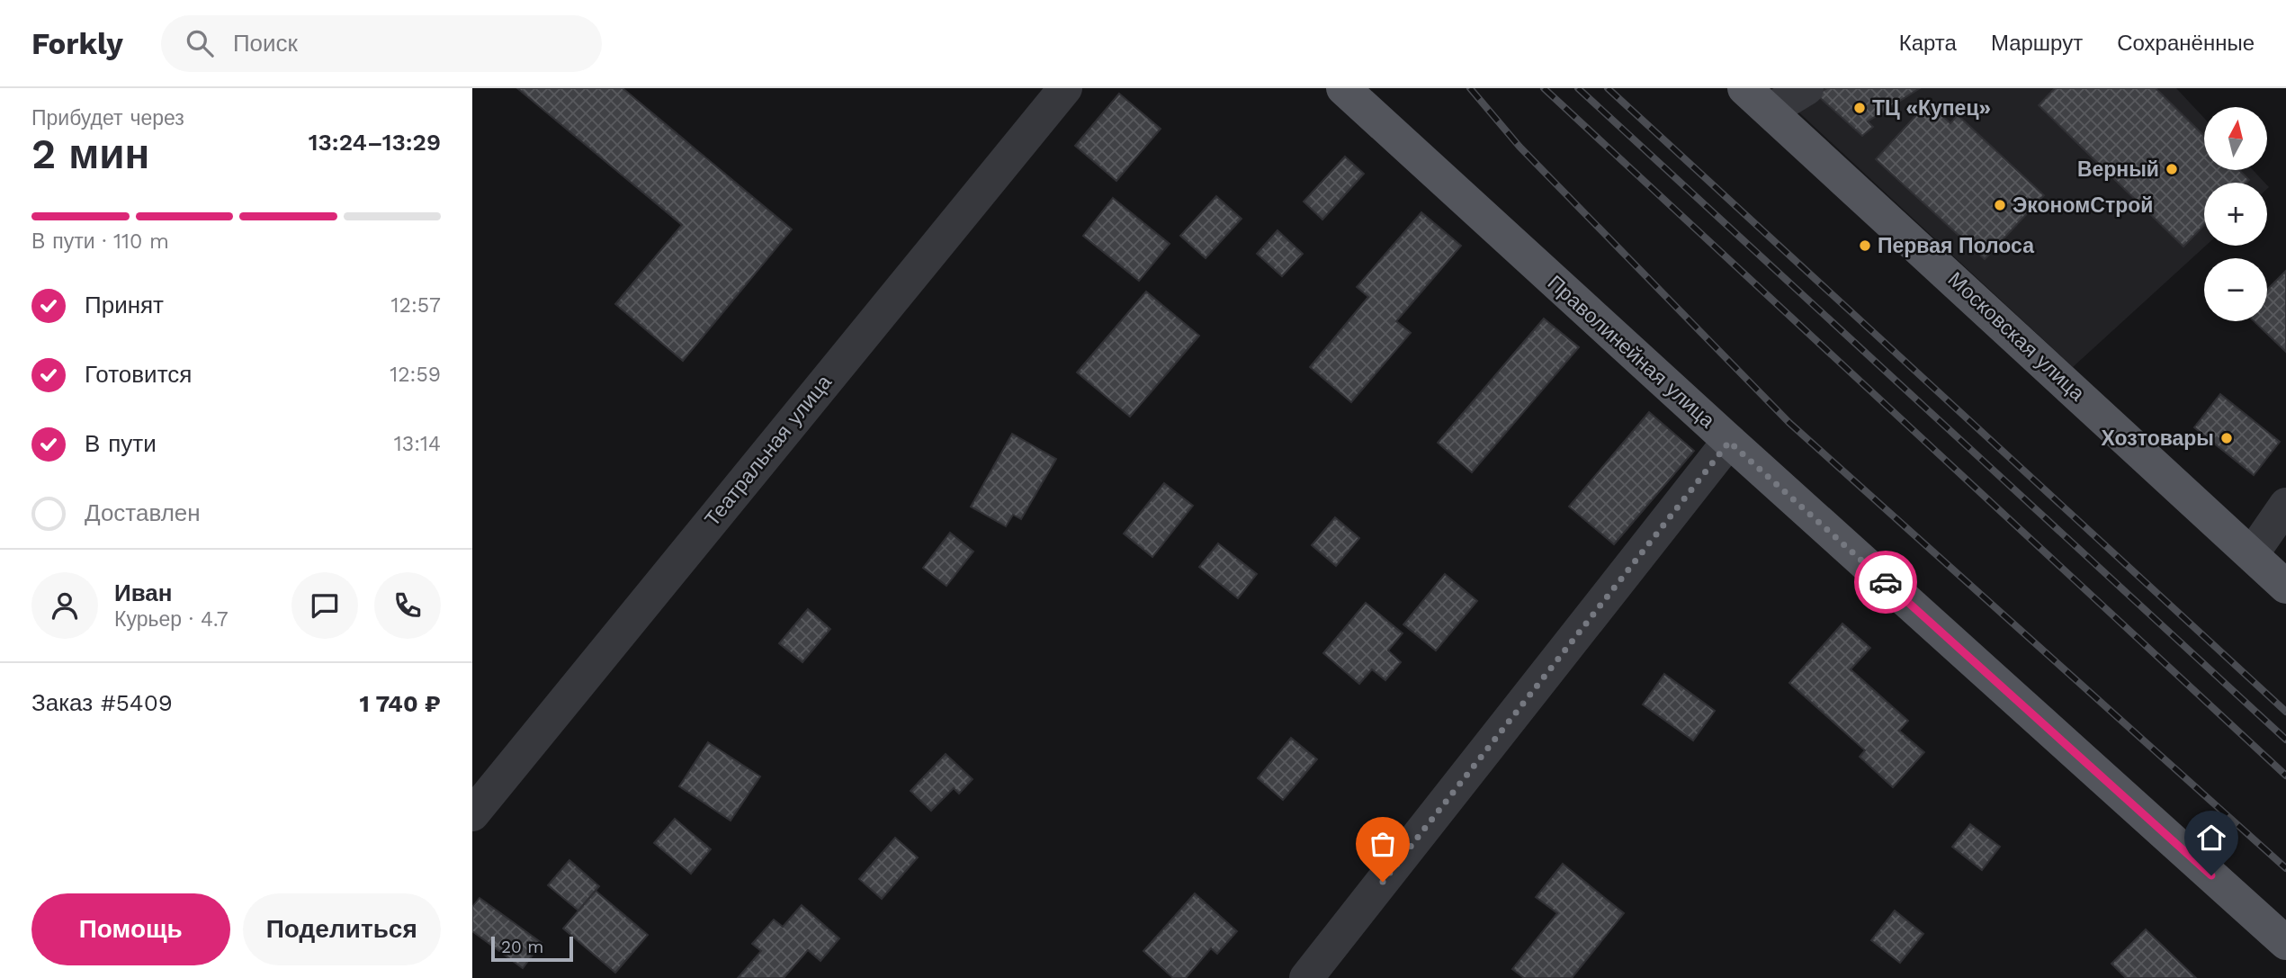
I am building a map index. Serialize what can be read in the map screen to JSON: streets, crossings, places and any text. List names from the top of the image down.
{
  "streets": {
    "main road": ["Московская улица", "Праволинейная улица"],
    "street": ["Театральная улица"]
  },
  "places": [
    "ТЦ «Купец»",
    "Верный",
    "ЭкономСтрой",
    "Первая Полоса",
    "Хозтовары"
  ],
  "scale_bar": "20 m",
  "north": "top",
  "page": {
    "header": "Forkly",
    "search": "Поиск",
    "nav": ["Карта", "Маршрут", "Сохранённые"],
    "heading": ["2 мин", "Прибудет через", "13:24–13:29"],
    "panel": [
      "Иван",
      "Курьер · 4.7",
      "Заказ #5409",
      "1 740 ₽"
    ],
    "map_buttons": ["+", "−"],
    "bar": "В пути · 110 m",
    "list": [
      ["Принят", "12:57"],
      ["Готовится", "12:59"],
      ["В пути", "13:14"],
      "Доставлен"
    ],
    "buttons": ["Помощь", "Поделиться"],
    "scale": "20 m"
  }
}
